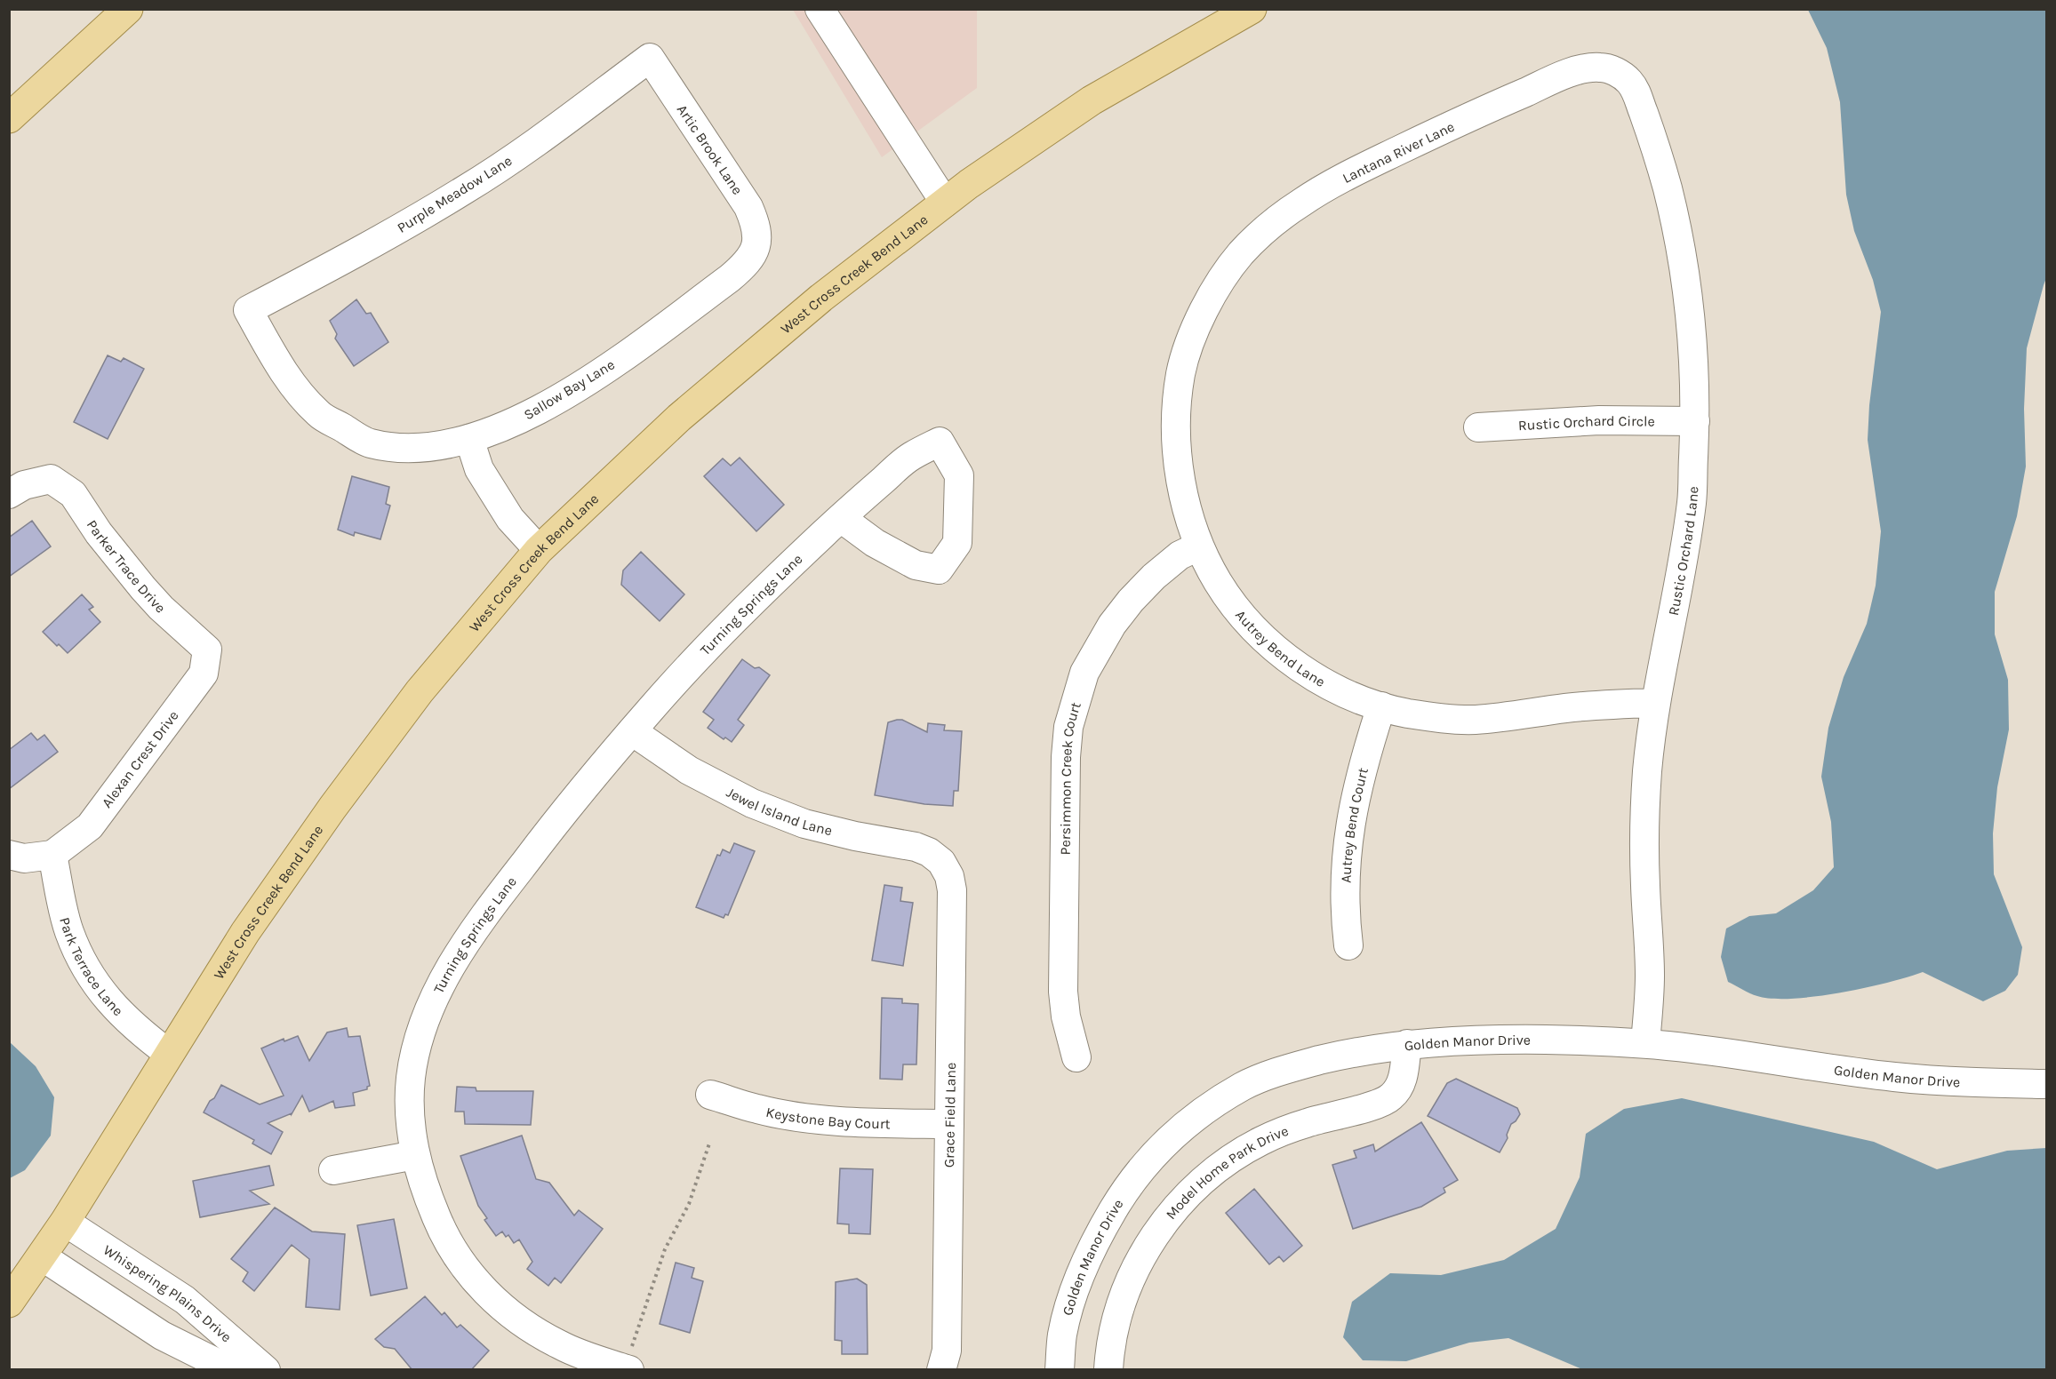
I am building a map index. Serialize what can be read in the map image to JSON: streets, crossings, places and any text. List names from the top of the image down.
{
  "streets": {
    "main road": ["West Cross Creek Bend Lane"],
    "street": [
      "Artic Brook Lane",
      "Lantana River Lane",
      "Purple Meadow Lane",
      "Sallow Bay Lane",
      "Rustic Orchard Circle",
      "Rustic Orchard Lane",
      "Parker Trace Drive",
      "Turning Springs Lane",
      "Autrey Bend Lane",
      "Alexan Crest Drive",
      "Persimmon Creek Court",
      "Jewel Island Lane",
      "Autrey Bend Court",
      "Park Terrace Lane",
      "Golden Manor Drive",
      "Grace Field Lane",
      "Keystone Bay Court",
      "Model Home Park Drive",
      "Whispering Plains Drive"
    ]
  },
  "crossings": [
    ["Artic Brook Lane", "Purple Meadow Lane"],
    ["Artic Brook Lane", "Sallow Bay Lane"],
    ["Lantana River Lane", "Rustic Orchard Lane"],
    ["Lantana River Lane", "Autrey Bend Lane"],
    ["Purple Meadow Lane", "Sallow Bay Lane"],
    ["West Cross Creek Bend Lane", "Park Terrace Lane"],
    ["West Cross Creek Bend Lane", "Whispering Plains Drive"],
    ["Rustic Orchard Circle", "Rustic Orchard Lane"],
    ["Rustic Orchard Lane", "Autrey Bend Lane"],
    ["Rustic Orchard Lane", "Golden Manor Drive"],
    ["Parker Trace Drive", "Alexan Crest Drive"],
    ["Turning Springs Lane", "Jewel Island Lane"],
    ["Autrey Bend Lane", "Persimmon Creek Court"],
    ["Autrey Bend Lane", "Autrey Bend Court"],
    ["Alexan Crest Drive", "Park Terrace Lane"],
    ["Jewel Island Lane", "Grace Field Lane"],
    ["Golden Manor Drive", "Model Home Park Drive"],
    ["Grace Field Lane", "Keystone Bay Court"]
  ]
}
